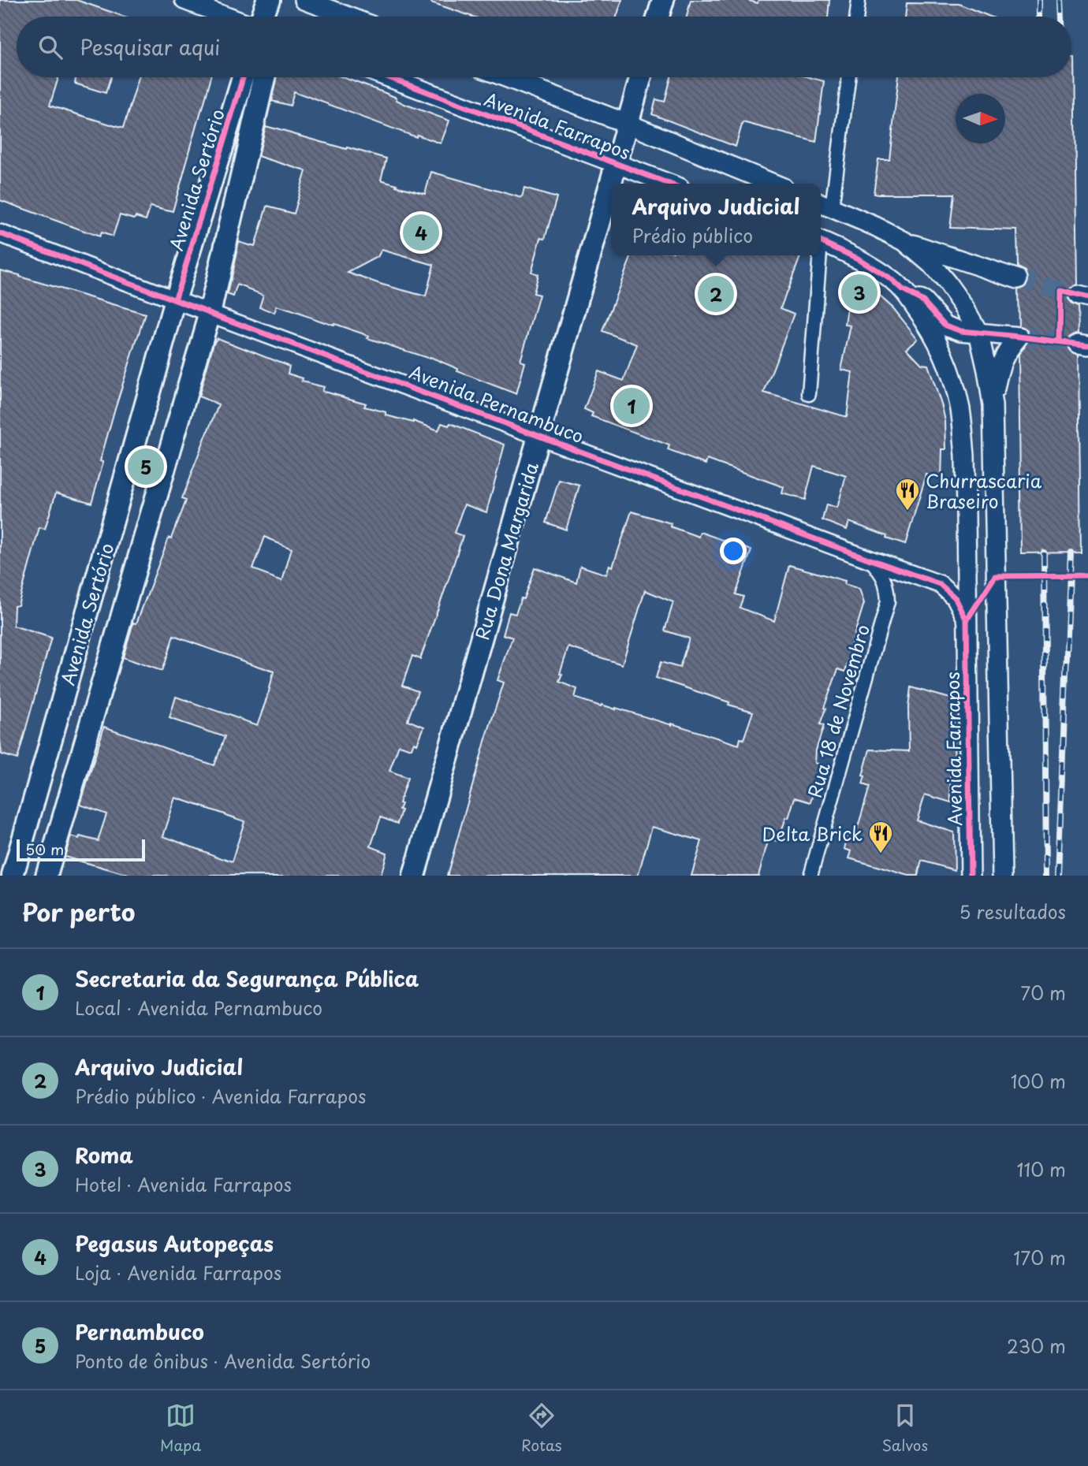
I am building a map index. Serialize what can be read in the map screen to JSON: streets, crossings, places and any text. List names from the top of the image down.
{
  "streets": {
    "main road": ["Avenida Farrapos", "Avenida Sertório", "Rua Dona Margarida"],
    "street": ["Avenida Pernambuco", "Rua 18 de Novembro"]
  },
  "crossings": [
    ["Avenida Farrapos", "Avenida Pernambuco"],
    ["Avenida Farrapos", "Rua Dona Margarida"],
    ["Avenida Sertório", "Avenida Pernambuco"],
    ["Avenida Pernambuco", "Rua Dona Margarida"],
    ["Avenida Pernambuco", "Rua 18 de Novembro"]
  ],
  "places": {
    "restaurant": ["Churrascaria Braseiro", "Delta Brick"]
  },
  "scale_bar": "50 m",
  "north": "right",
  "page": {
    "search": "Pesquisar aqui",
    "popup": ["Arquivo Judicial", "Prédio público"],
    "pins": [
      "4",
      "3",
      "2",
      "1",
      "5"
    ],
    "scale": "50 m",
    "heading": ["Por perto", "5 resultados"],
    "list": [
      {
        "mark": "1",
        "name": "Secretaria da Segurança Pública",
        "note": "Local · Avenida Pernambuco",
        "value": "70 m"
      },
      {
        "mark": "2",
        "name": "Arquivo Judicial",
        "note": "Prédio público · Avenida Farrapos",
        "value": "100 m"
      },
      {
        "mark": "3",
        "name": "Roma",
        "note": "Hotel · Avenida Farrapos",
        "value": "110 m"
      },
      {
        "mark": "4",
        "name": "Pegasus Autopeças",
        "note": "Loja · Avenida Farrapos",
        "value": "170 m"
      },
      {
        "mark": "5",
        "name": "Pernambuco",
        "note": "Ponto de ônibus · Avenida Sertório",
        "value": "230 m"
      }
    ],
    "nav": ["Mapa", "Rotas", "Salvos"]
  }
}
